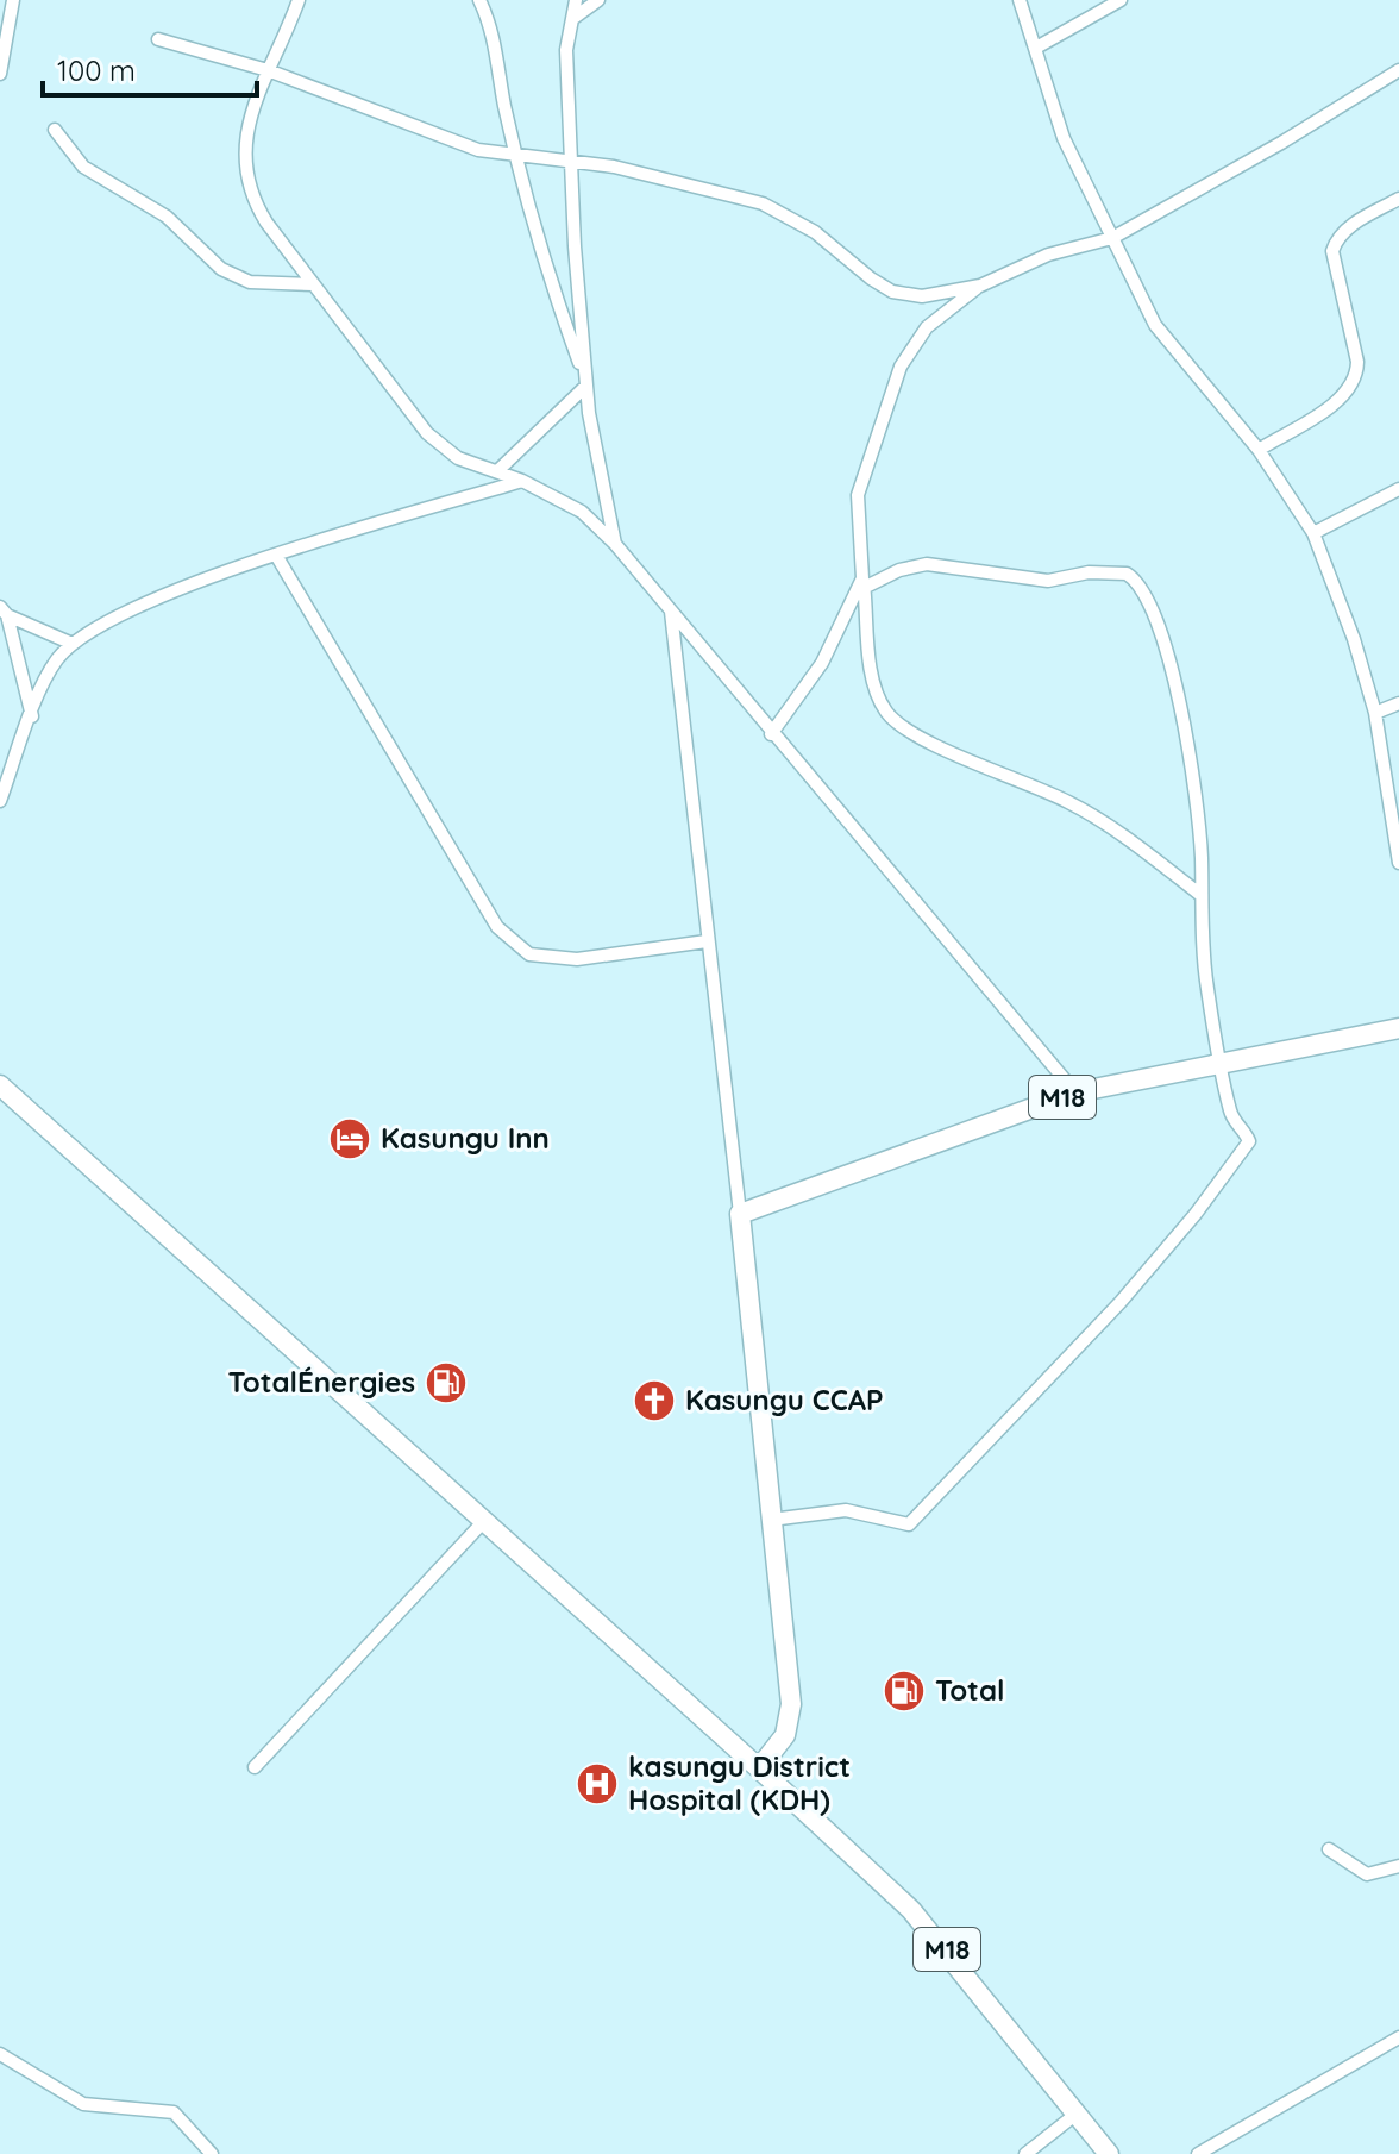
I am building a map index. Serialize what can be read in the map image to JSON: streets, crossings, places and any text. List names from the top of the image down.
{
  "streets": {
    "main road": ["M18"]
  },
  "places": {
    "hotel": ["Kasungu Inn"],
    "fuel station": ["TotalÉnergies", "Total"],
    "church": ["Kasungu CCAP"],
    "hospital": ["kasungu District Hospital (KDH)"]
  },
  "scale_bar": "100 m"
}
